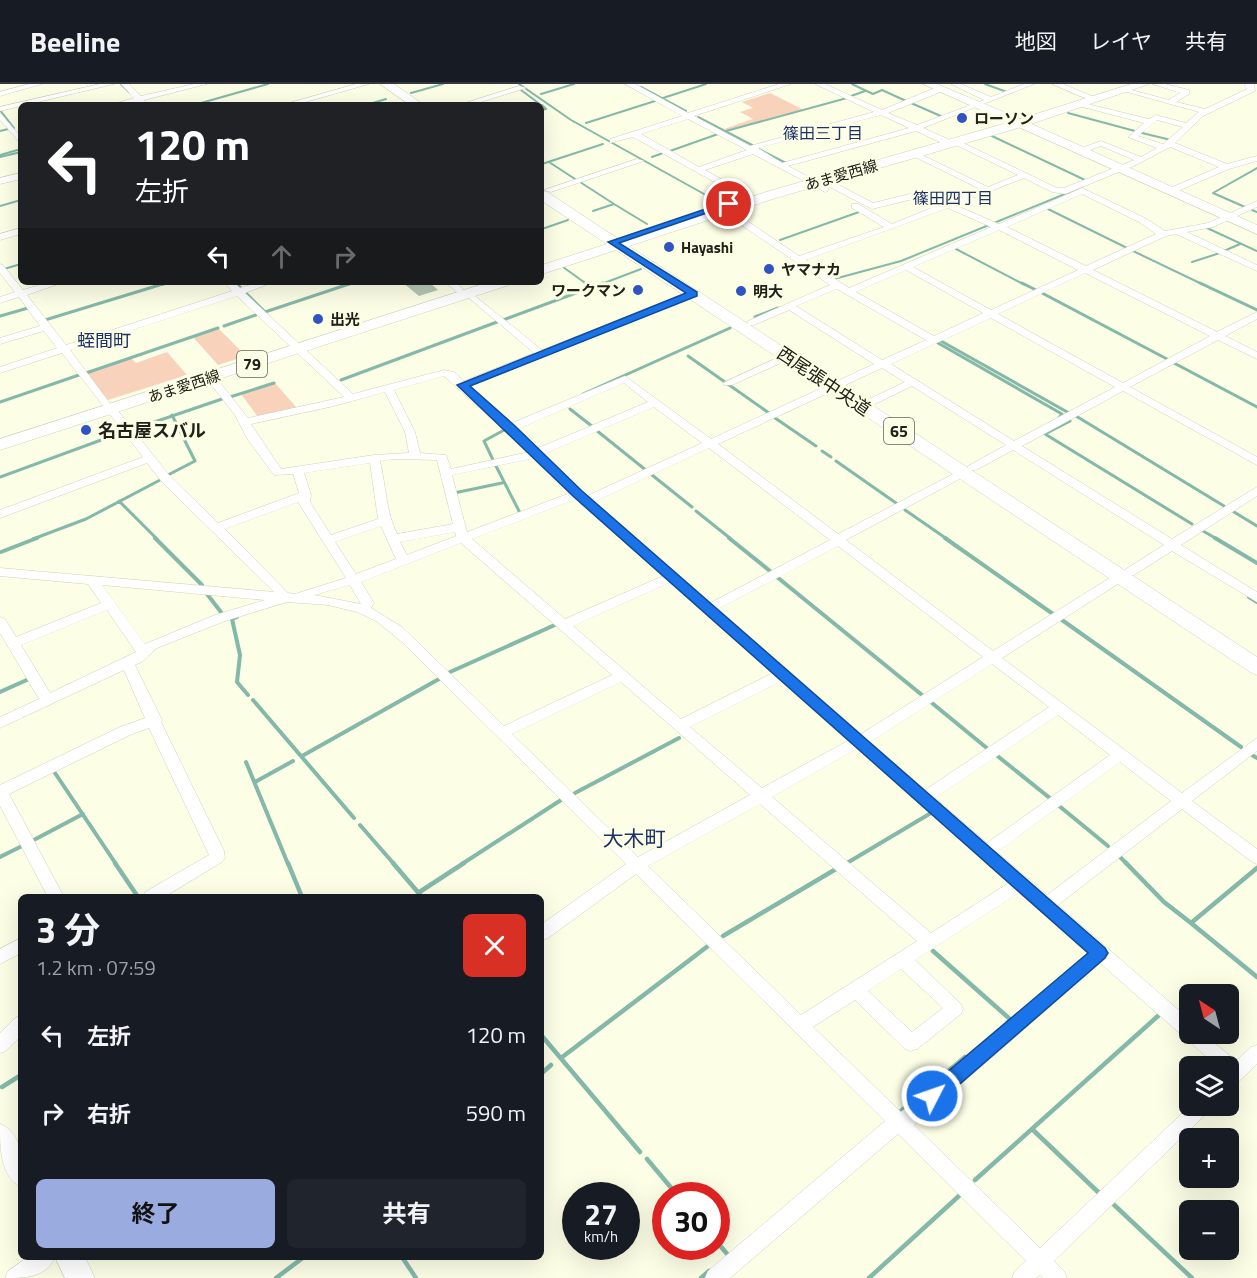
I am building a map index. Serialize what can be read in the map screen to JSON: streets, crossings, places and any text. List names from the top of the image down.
{
  "streets": {
    "main road": [
      "あま愛西線",
      "79",
      "西尾張中央道",
      "65"
    ]
  },
  "crossings": [
    ["あま愛西線", "西尾張中央道"]
  ],
  "districts": [
    "篠田三丁目",
    "篠田四丁目",
    "蛭間町",
    "大木町"
  ],
  "places": [
    "ローソン",
    "Hayashi",
    "ヤマナカ",
    "ワークマン",
    "明大",
    "出光",
    "名古屋スバル"
  ],
  "north": "top left",
  "page": {
    "header": "Beeline",
    "nav": ["地図", "レイヤ", "共有"],
    "turn": ["120 m", "左折"],
    "heading": ["3 分", "1.2 km · 07:59"],
    "map_buttons": ["+", "−"],
    "list": [
      {
        "name": "左折",
        "value": "120 m"
      },
      {
        "name": "右折",
        "value": "590 m"
      }
    ],
    "buttons": ["終了", "共有"],
    "speed": "27 km/h",
    "limit": "30"
  }
}
